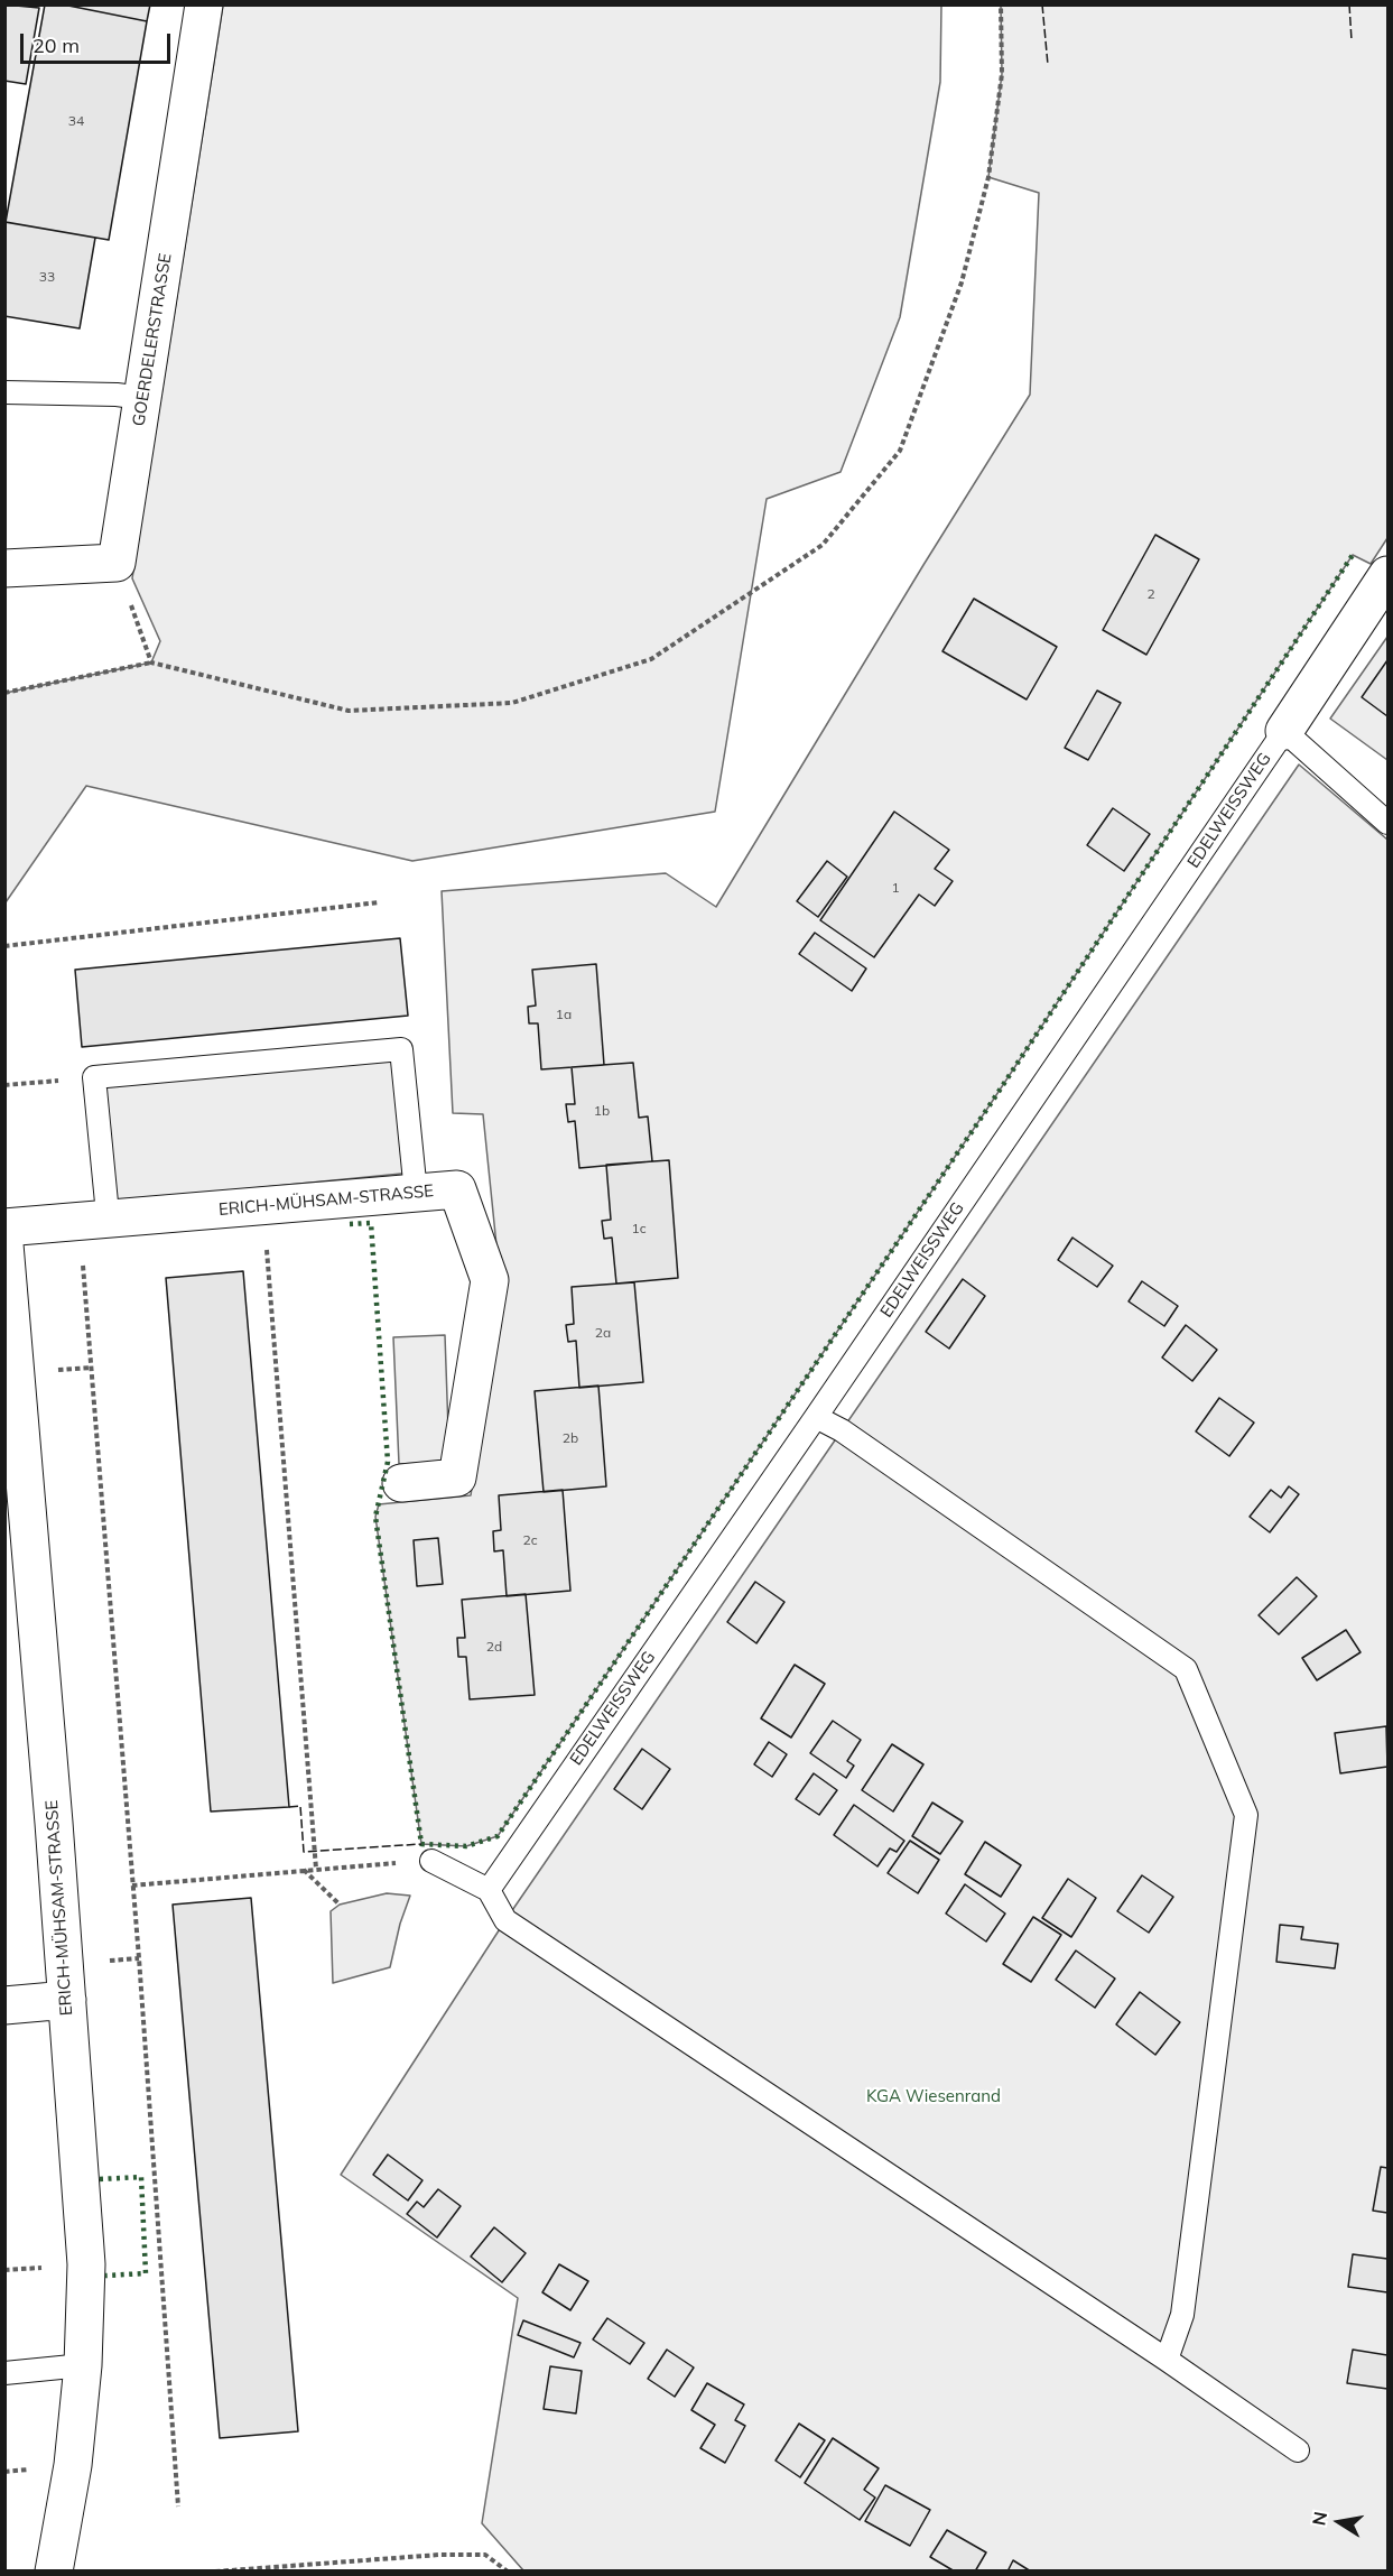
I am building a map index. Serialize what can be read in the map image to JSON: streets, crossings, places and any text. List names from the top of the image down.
{
  "streets": {
    "street": ["GOERDELERSTRASSE", "EDELWEISSWEG", "ERICH-MÜHSAM-STRASSE"]
  },
  "parks": ["KGA Wiesenrand"],
  "house_numbers": [
    "34",
    "33",
    "2",
    "1",
    "1a",
    "1b",
    "1c",
    "2a",
    "2b",
    "2c",
    "2d"
  ],
  "scale_bar": "20 m",
  "north": "left"
}
